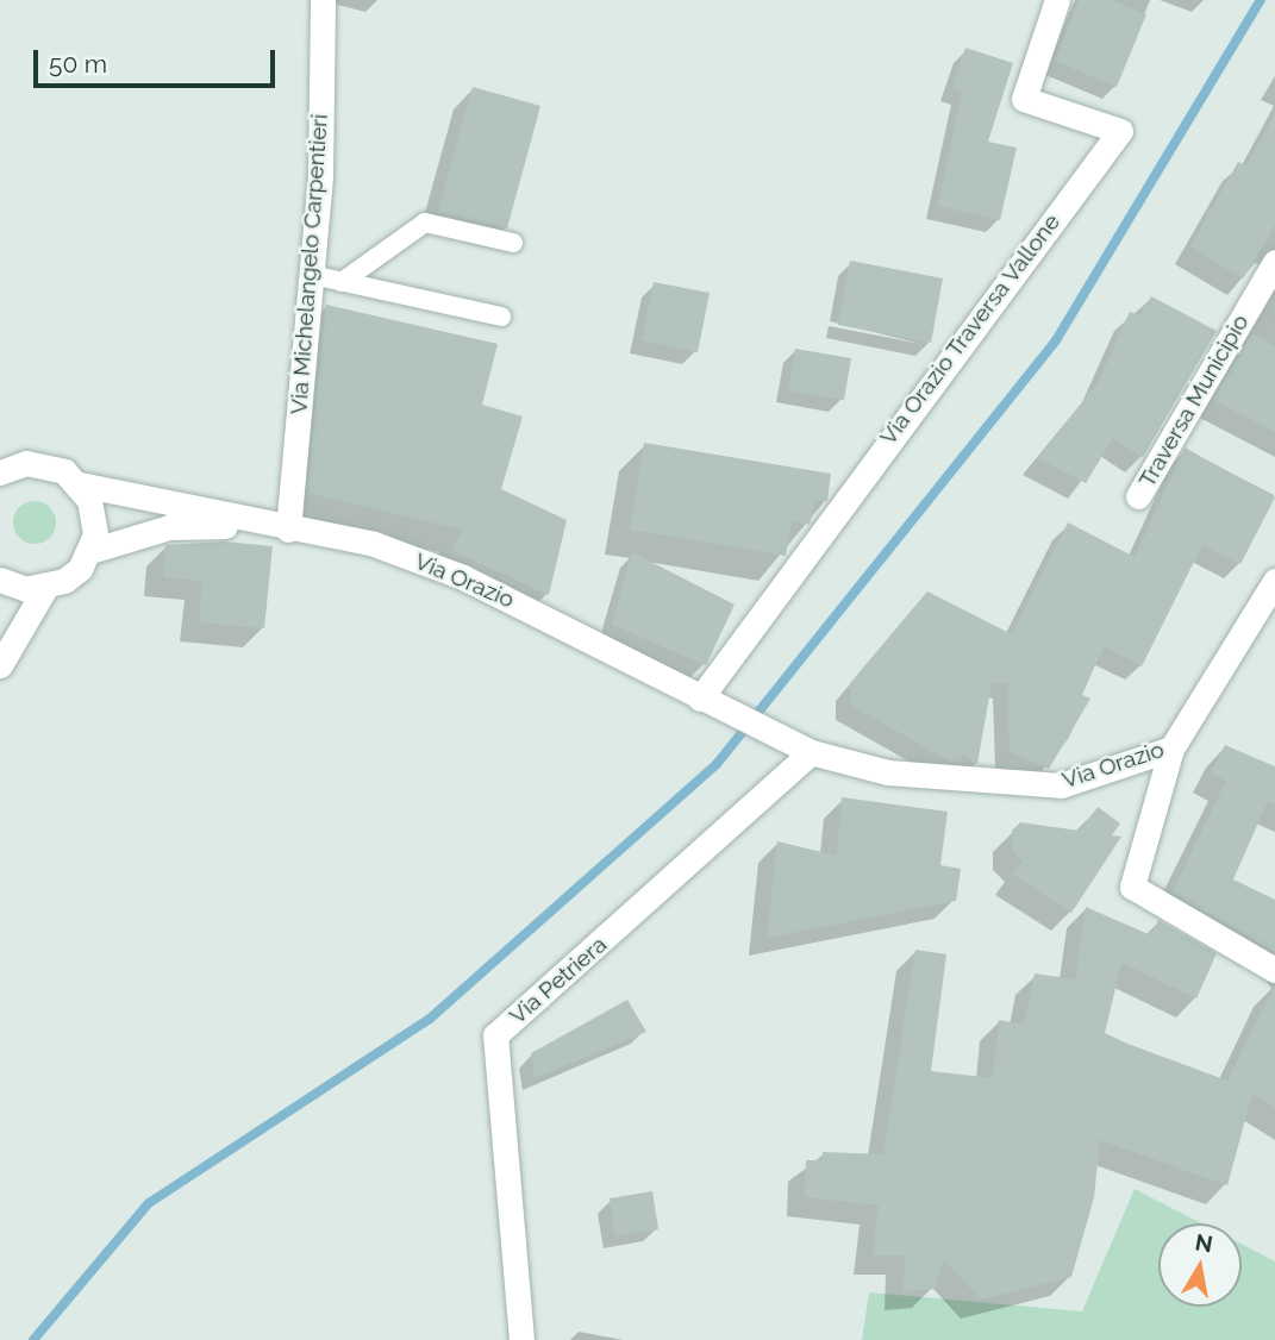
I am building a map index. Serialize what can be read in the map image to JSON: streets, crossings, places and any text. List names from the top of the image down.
{
  "streets": {
    "street": [
      "Via Michelangelo Carpentieri",
      "Via Orazio Traversa Vallone",
      "Traversa Municipio",
      "Via Orazio",
      "Via Petriera"
    ]
  },
  "crossings": [
    ["Via Michelangelo Carpentieri", "Via Orazio"],
    ["Via Orazio Traversa Vallone", "Via Orazio"],
    ["Via Orazio", "Via Petriera"]
  ],
  "scale_bar": "50 m",
  "north": "top"
}
